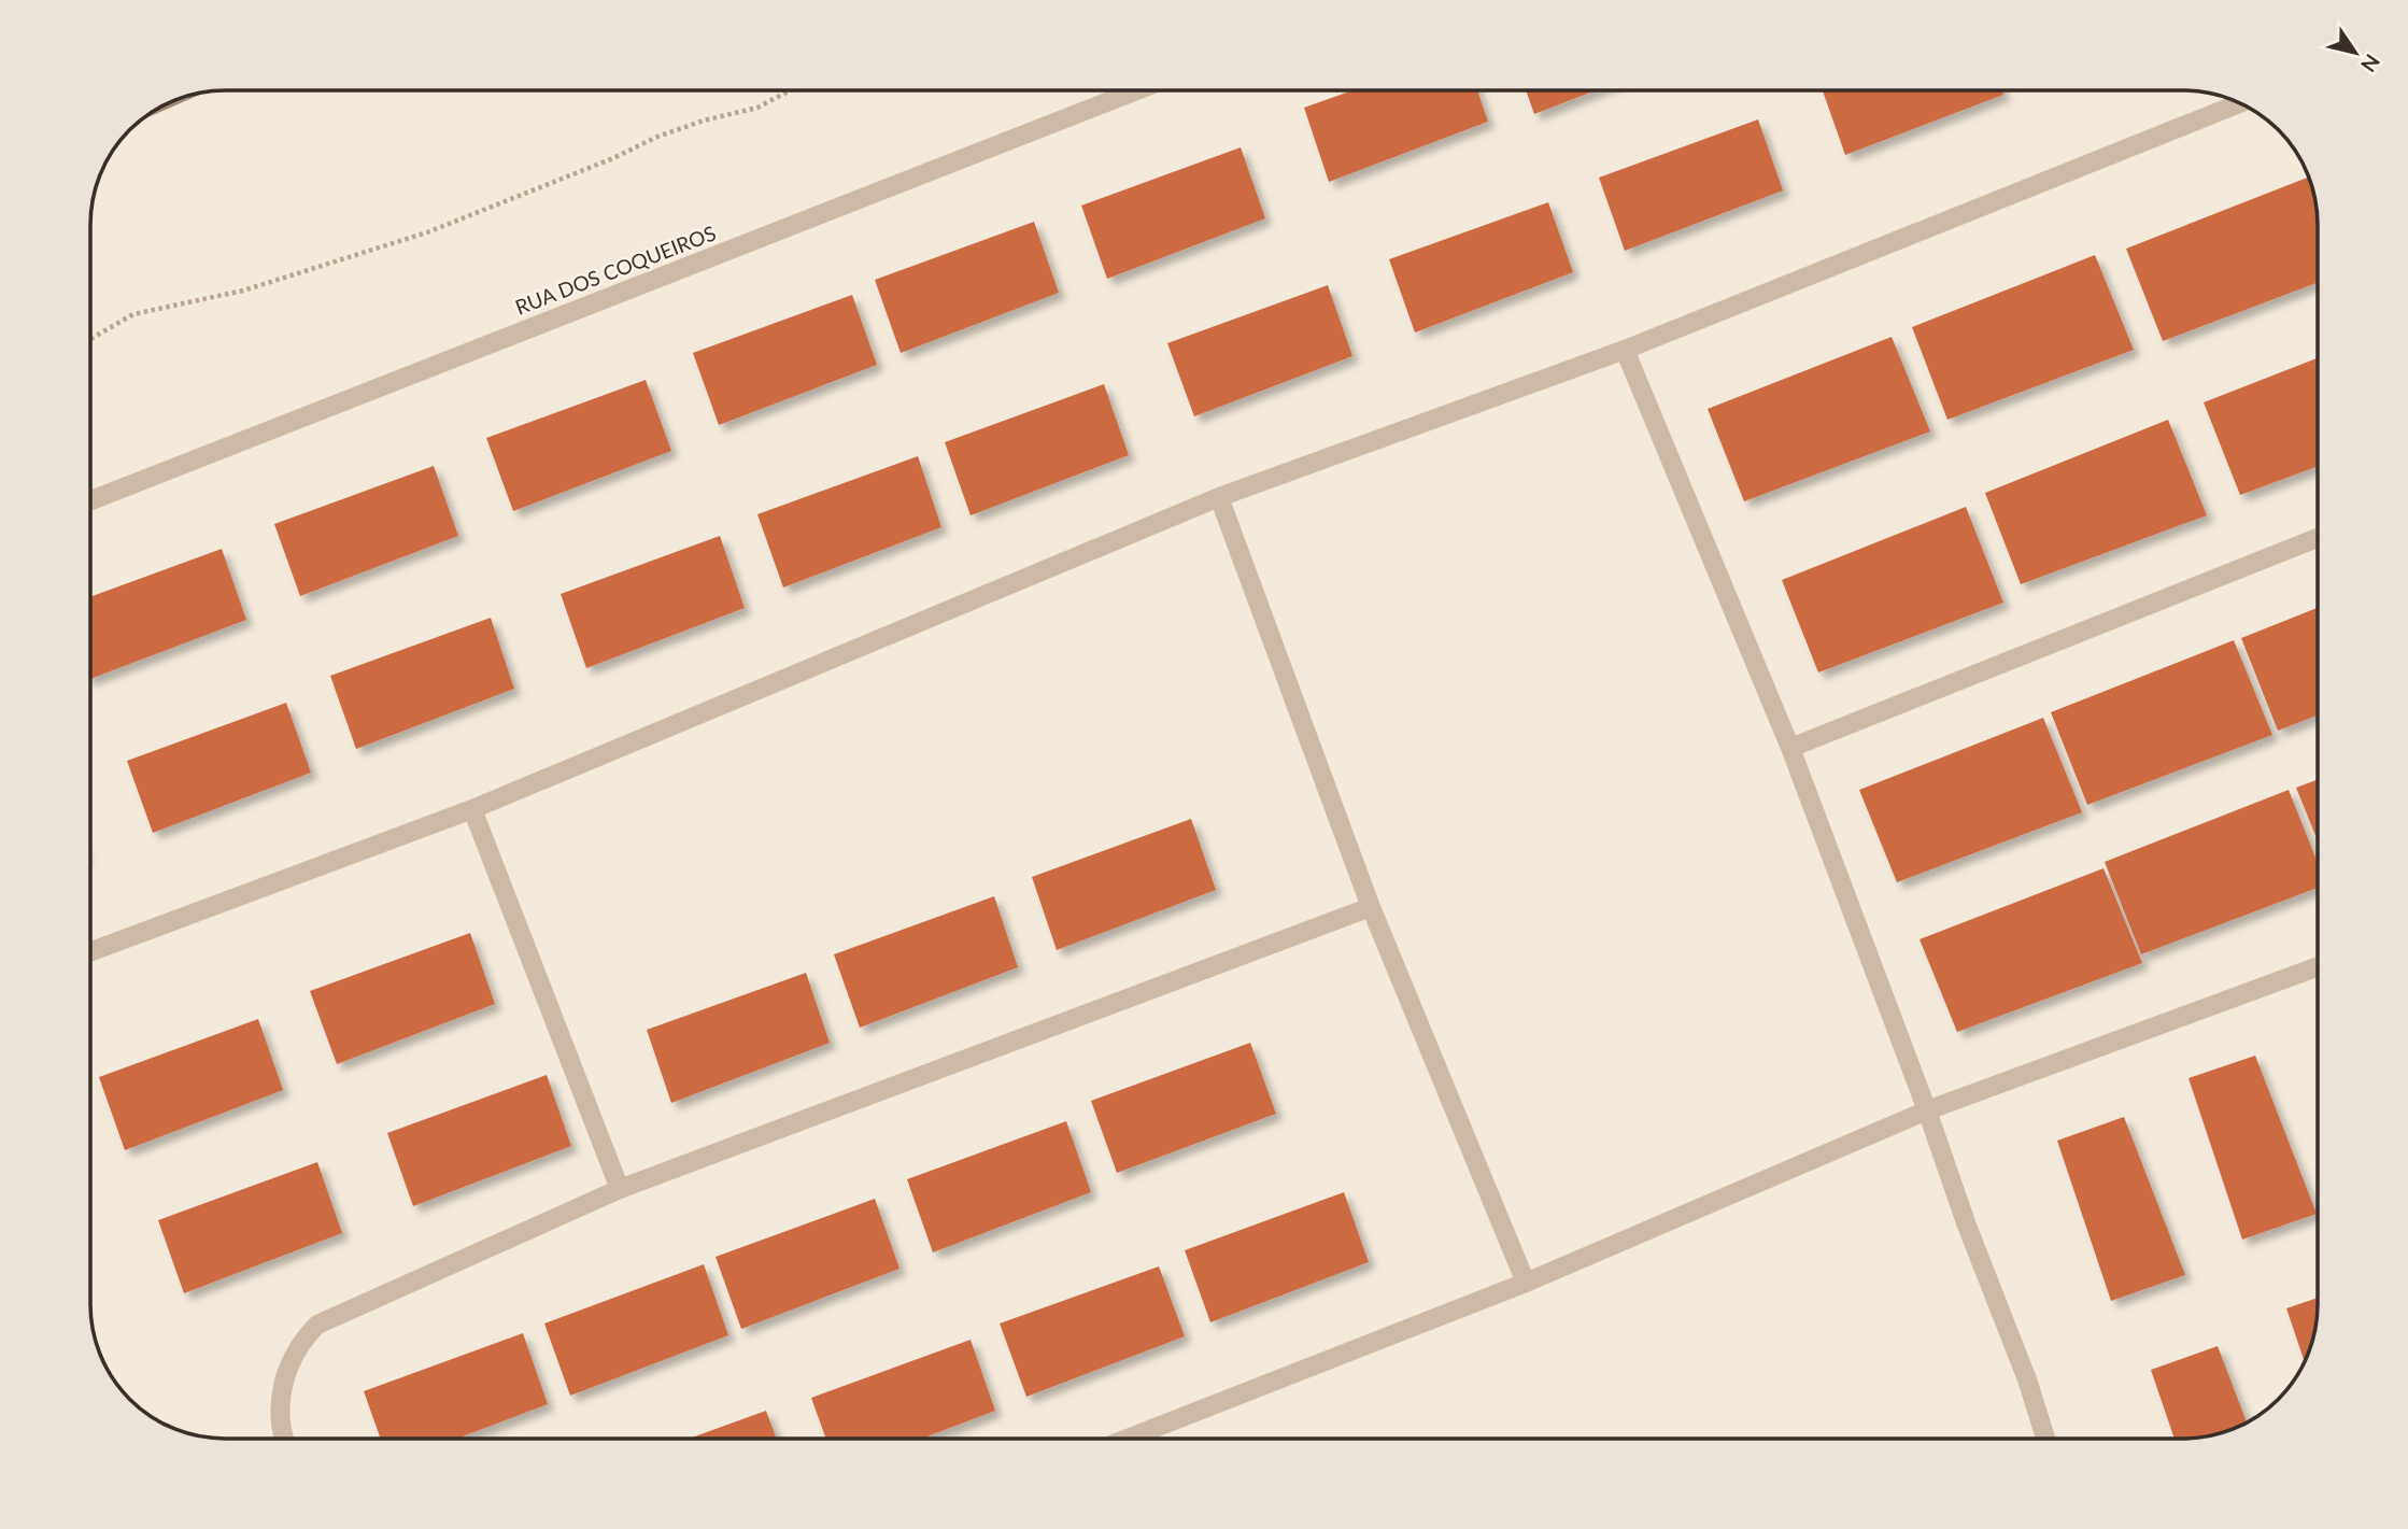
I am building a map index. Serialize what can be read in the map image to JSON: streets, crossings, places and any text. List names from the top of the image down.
{
  "streets": {
    "street": ["RUA DOS COQUEIROS"]
  },
  "north": "bottom right"
}
